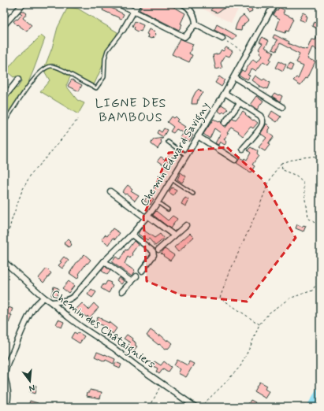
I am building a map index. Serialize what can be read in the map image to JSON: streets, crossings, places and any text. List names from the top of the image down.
{
  "streets": {
    "street": ["Chemin Edward Savigny", "Chemin des Châtaigniers"]
  },
  "crossings": [
    ["Chemin Edward Savigny", "Chemin des Châtaigniers"]
  ],
  "districts": ["LIGNE DES BAMBOUS"],
  "north": "bottom"
}
